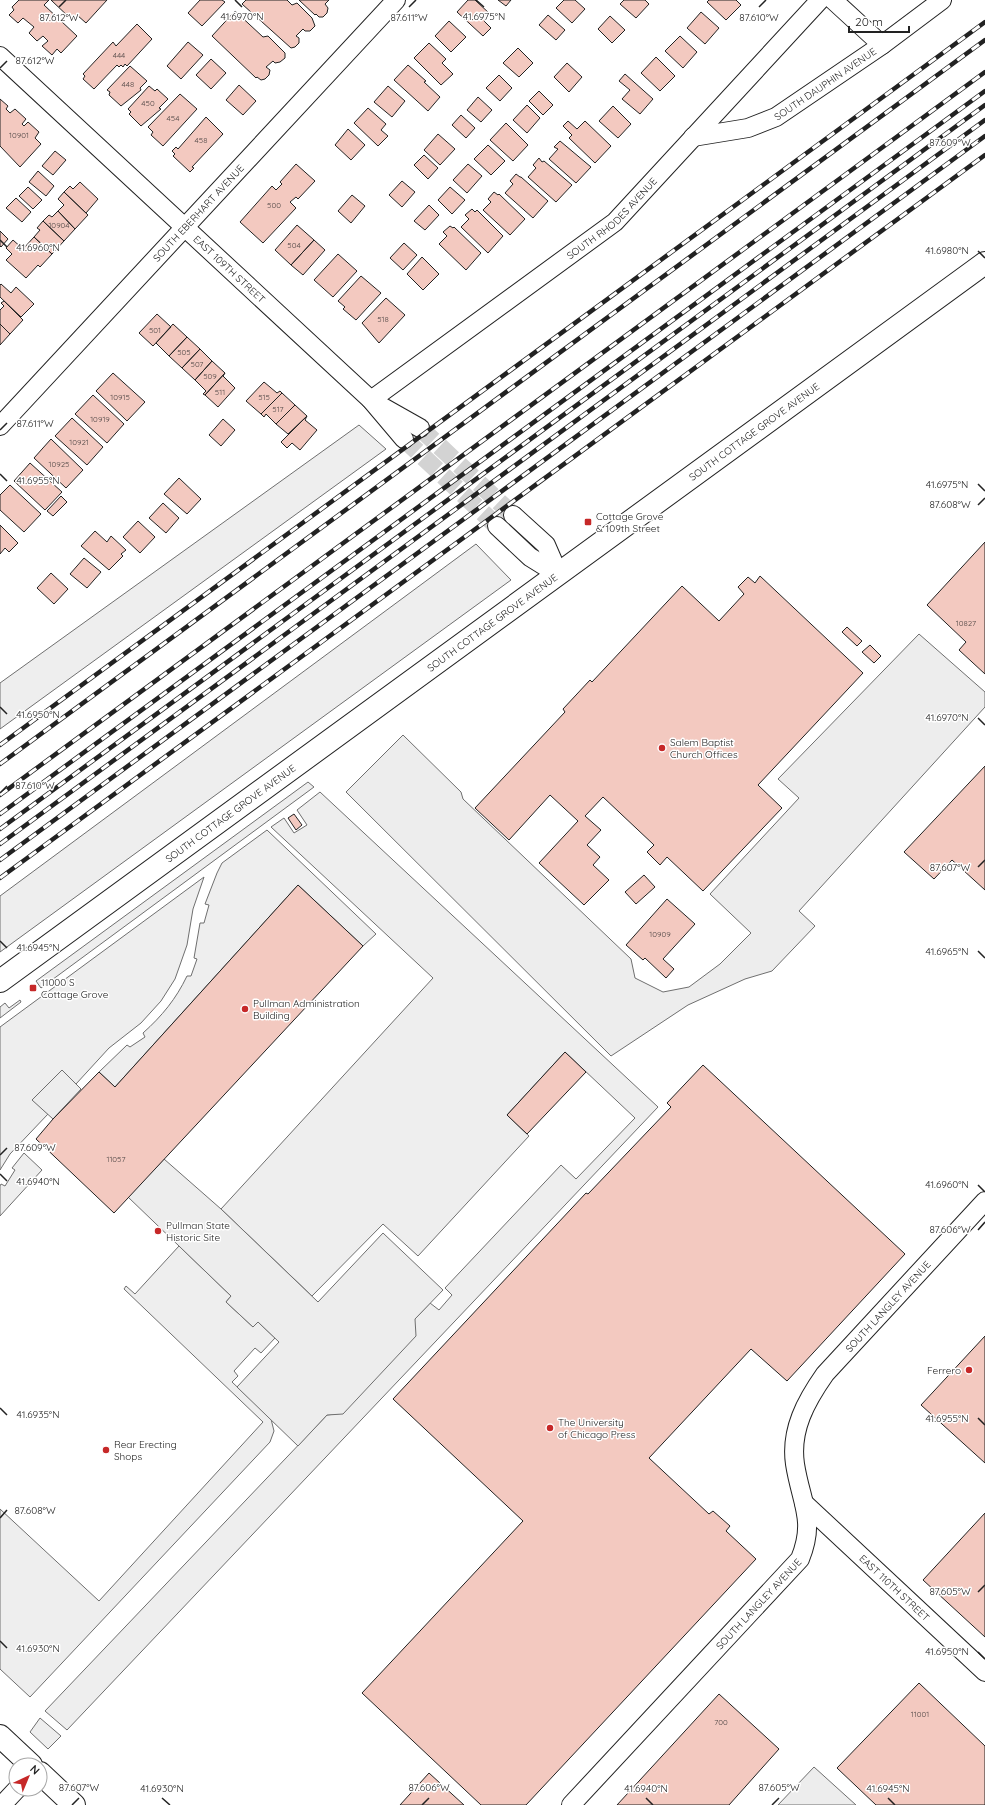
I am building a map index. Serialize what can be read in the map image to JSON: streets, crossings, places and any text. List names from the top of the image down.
{
  "streets": {
    "street": [
      "SOUTH DAUPHIN AVENUE",
      "SOUTH EBERHART AVENUE",
      "SOUTH RHODES AVENUE",
      "EAST 109TH STREET",
      "SOUTH COTTAGE GROVE AVENUE",
      "SOUTH LANGLEY AVENUE",
      "EAST 110TH STREET"
    ]
  },
  "crossings": [
    ["SOUTH DAUPHIN AVENUE", "SOUTH RHODES AVENUE"],
    ["SOUTH EBERHART AVENUE", "EAST 109TH STREET"],
    ["SOUTH RHODES AVENUE", "EAST 109TH STREET"],
    ["SOUTH LANGLEY AVENUE", "EAST 110TH STREET"]
  ],
  "places": {
    "transit": ["Cottage Grove & 109th Street", "11000 S Cottage Grove"],
    "other": [
      "Salem Baptist Church Offices",
      "Pullman Administration Building",
      "Pullman State Historic Site",
      "Ferrero",
      "The University of Chicago Press",
      "Rear Erecting Shops"
    ]
  },
  "house_numbers": [
    "444",
    "448",
    "450",
    "454",
    "10901",
    "458",
    "500",
    "10904",
    "504",
    "518",
    "501",
    "505",
    "507",
    "509",
    "511",
    "10915",
    "515",
    "517",
    "10919",
    "10921",
    "10925",
    "10827",
    "10909",
    "11057",
    "11001",
    "700"
  ],
  "scale_bar": "20 m",
  "north": "top right",
  "coordinates": [
    "41.6970°N",
    "41.6975°N",
    "87.612°W",
    "87.611°W",
    "87.610°W",
    "87.609°W",
    "41.6960°N",
    "41.6980°N",
    "41.6955°N",
    "87.608°W",
    "41.6950°N",
    "87.607°W",
    "41.6945°N",
    "41.6965°N",
    "41.6940°N",
    "87.606°W",
    "41.6935°N",
    "87.605°W",
    "41.6930°N"
  ]
}
